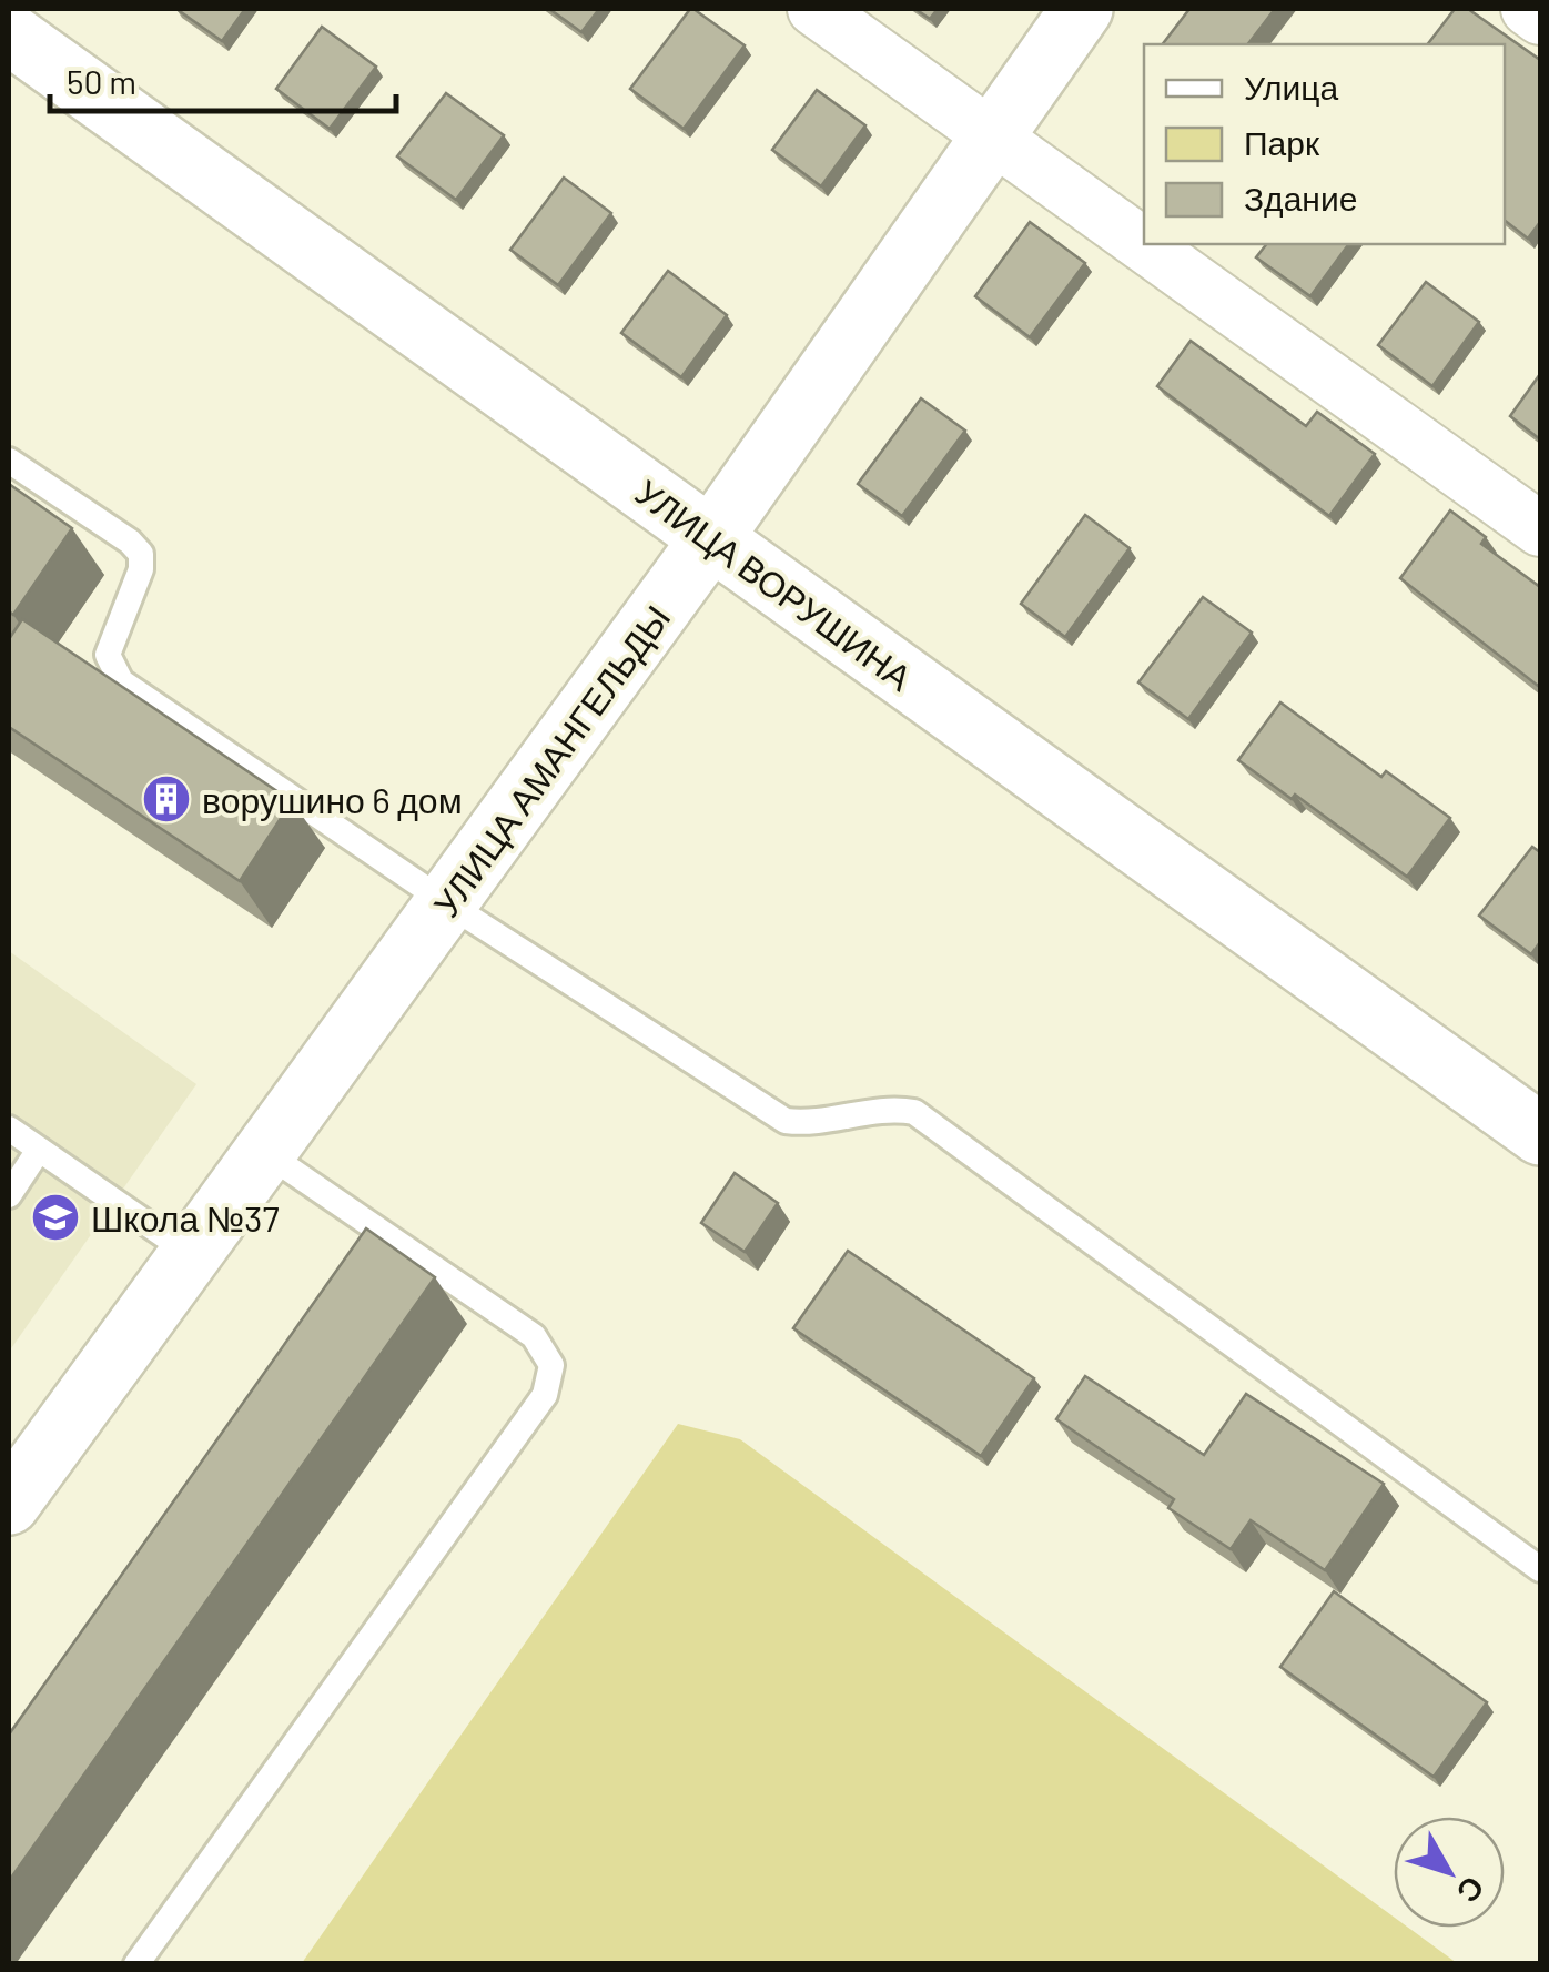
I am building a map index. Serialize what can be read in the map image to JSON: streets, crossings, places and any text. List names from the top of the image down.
{
  "streets": {
    "street": ["УЛИЦА ВОРУШИНА", "УЛИЦА АМАНГЕЛЬДЫ"]
  },
  "crossings": [
    ["УЛИЦА ВОРУШИНА", "УЛИЦА АМАНГЕЛЬДЫ"]
  ],
  "places": {
    "building": ["ворушино 6 дом"],
    "school or university": ["Школа №37"]
  },
  "legend": ["Улица", "Парк", "Здание"],
  "scale_bar": "50 m",
  "north": "bottom right"
}
